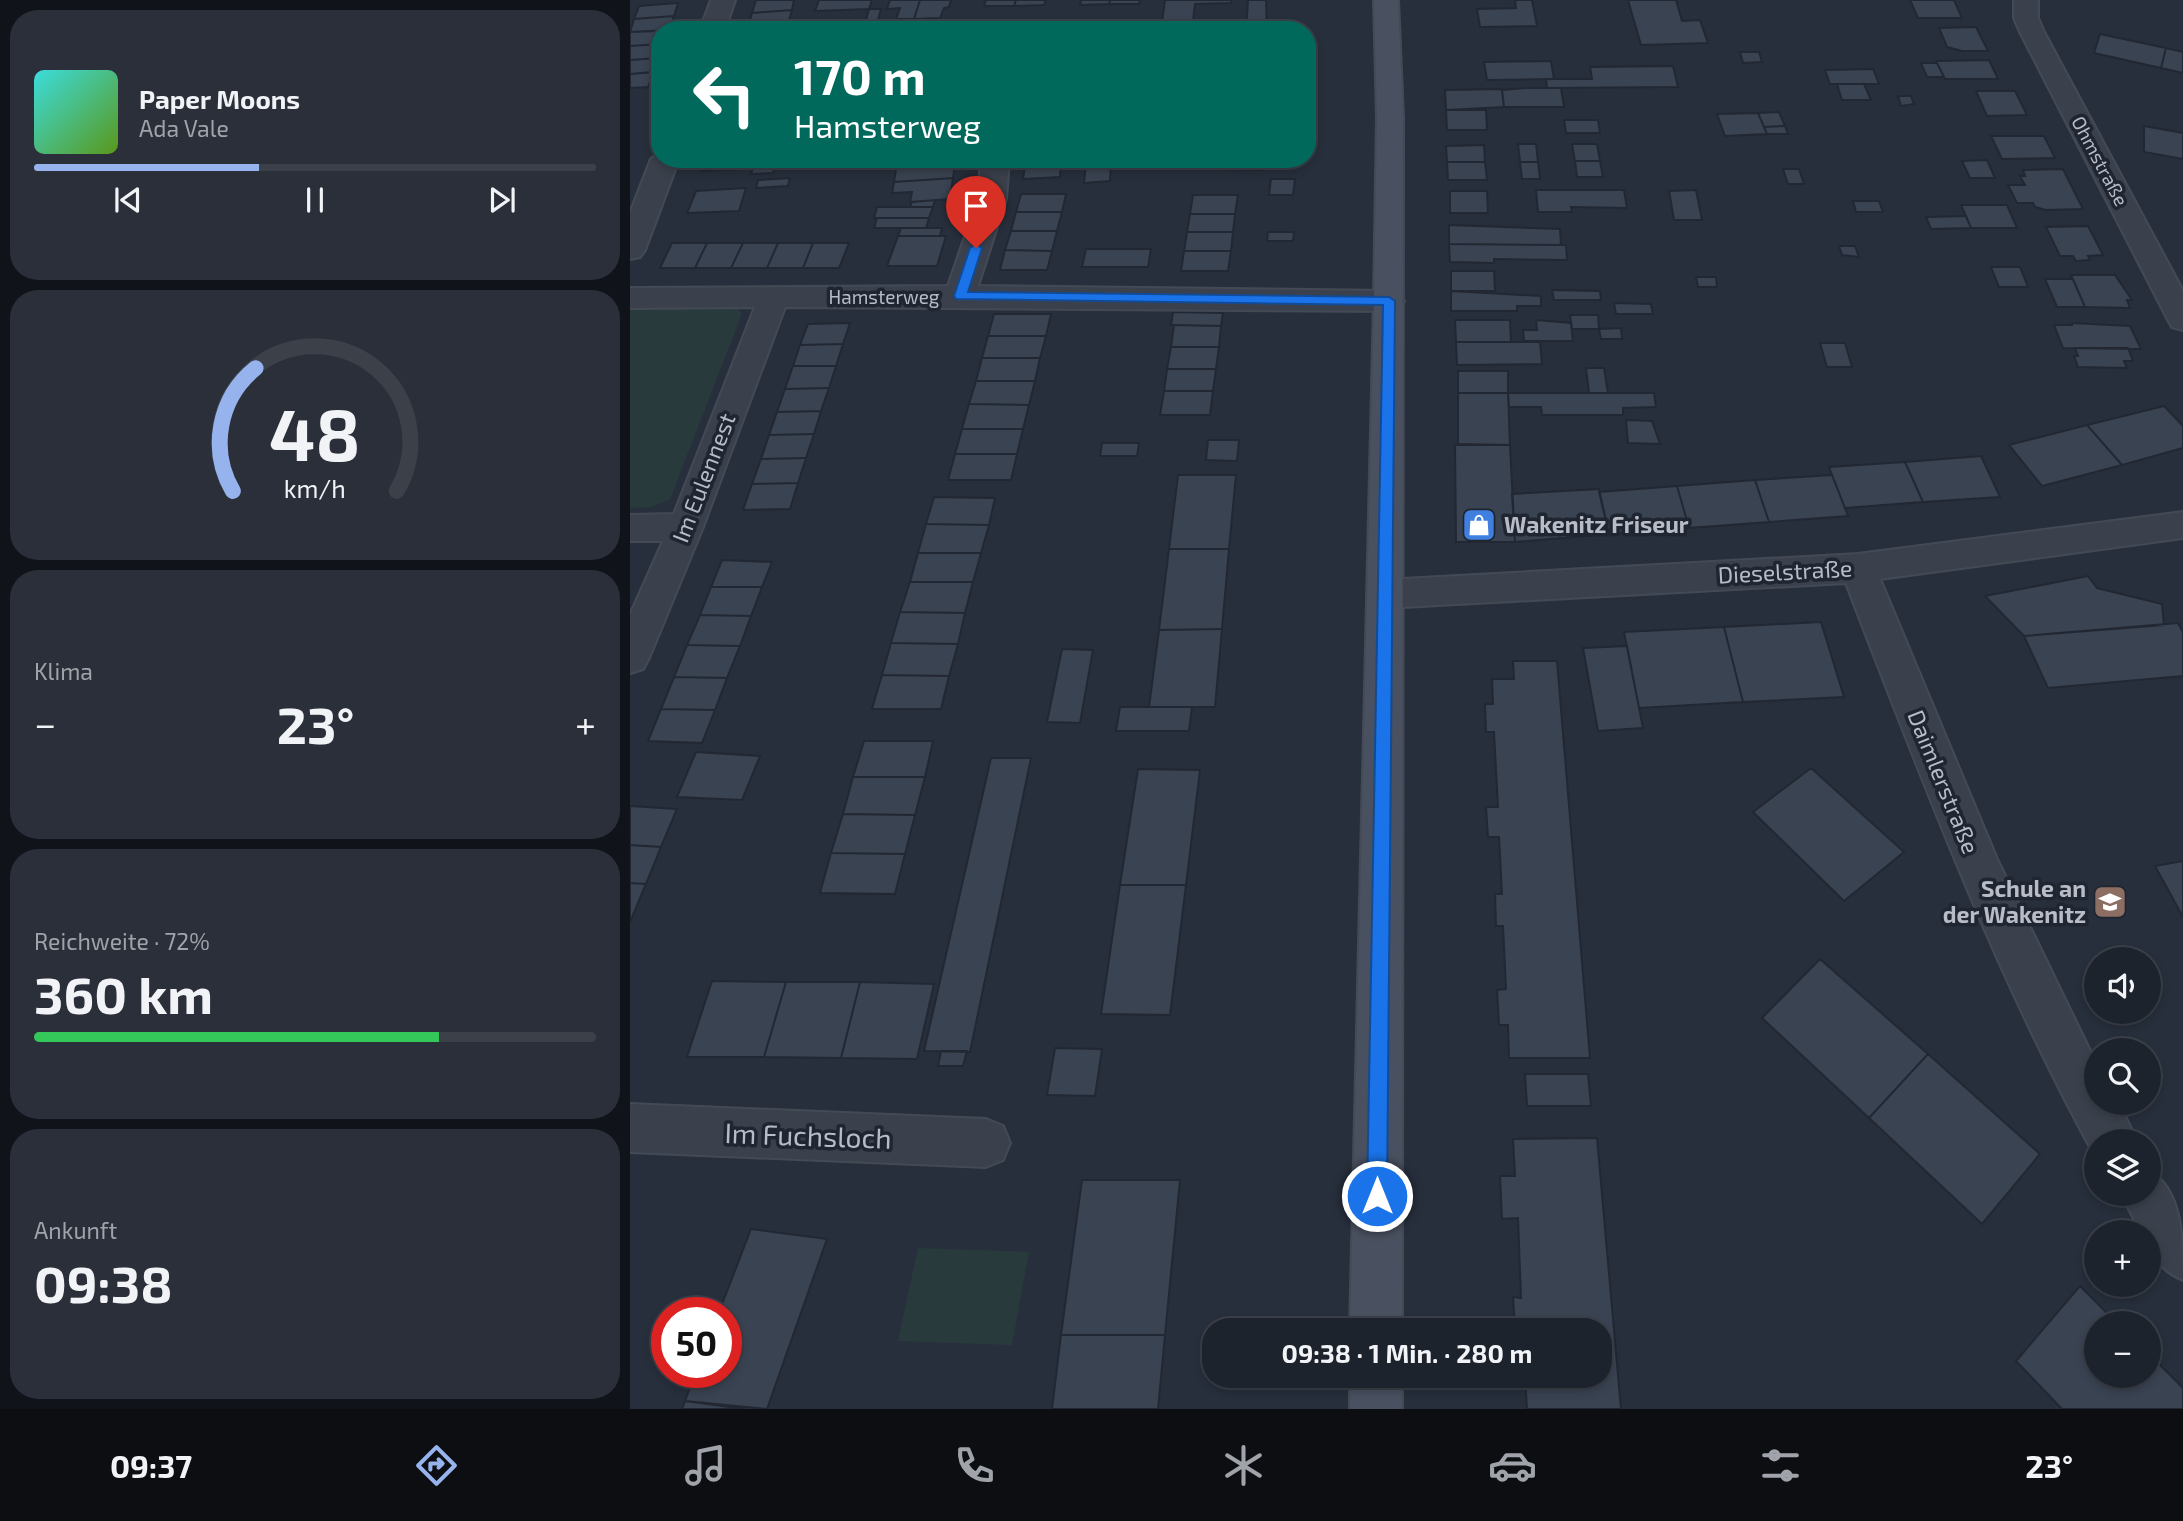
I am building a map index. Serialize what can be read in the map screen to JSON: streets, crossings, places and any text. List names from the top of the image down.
{
  "streets": {
    "street": [
      "Ohmstraße",
      "Hamsterweg",
      "Im Eulennest",
      "Dieselstraße",
      "Daimlerstraße",
      "Im Fuchsloch"
    ]
  },
  "crossings": [
    ["Hamsterweg", "Im Eulennest"],
    ["Dieselstraße", "Daimlerstraße"]
  ],
  "places": {
    "shop": ["Wakenitz Friseur"],
    "school or university": ["Schule an der Wakenitz"]
  },
  "page": {
    "turn": ["170 m", "Hamsterweg"],
    "song": ["Paper Moons", "Ada Vale"],
    "tile": [
      "Klima",
      ["Reichweite · 72%", "360 km"],
      ["Ankunft", "09:38"]
    ],
    "heat": ["−", "23°", "+"],
    "map_buttons": ["+", "−"],
    "limit": "50",
    "trip": "09:38 · 1 Min. · 280 m",
    "tabs": ["09:37", "23°"],
    "gauge": ["48", "km/h"]
  }
}
